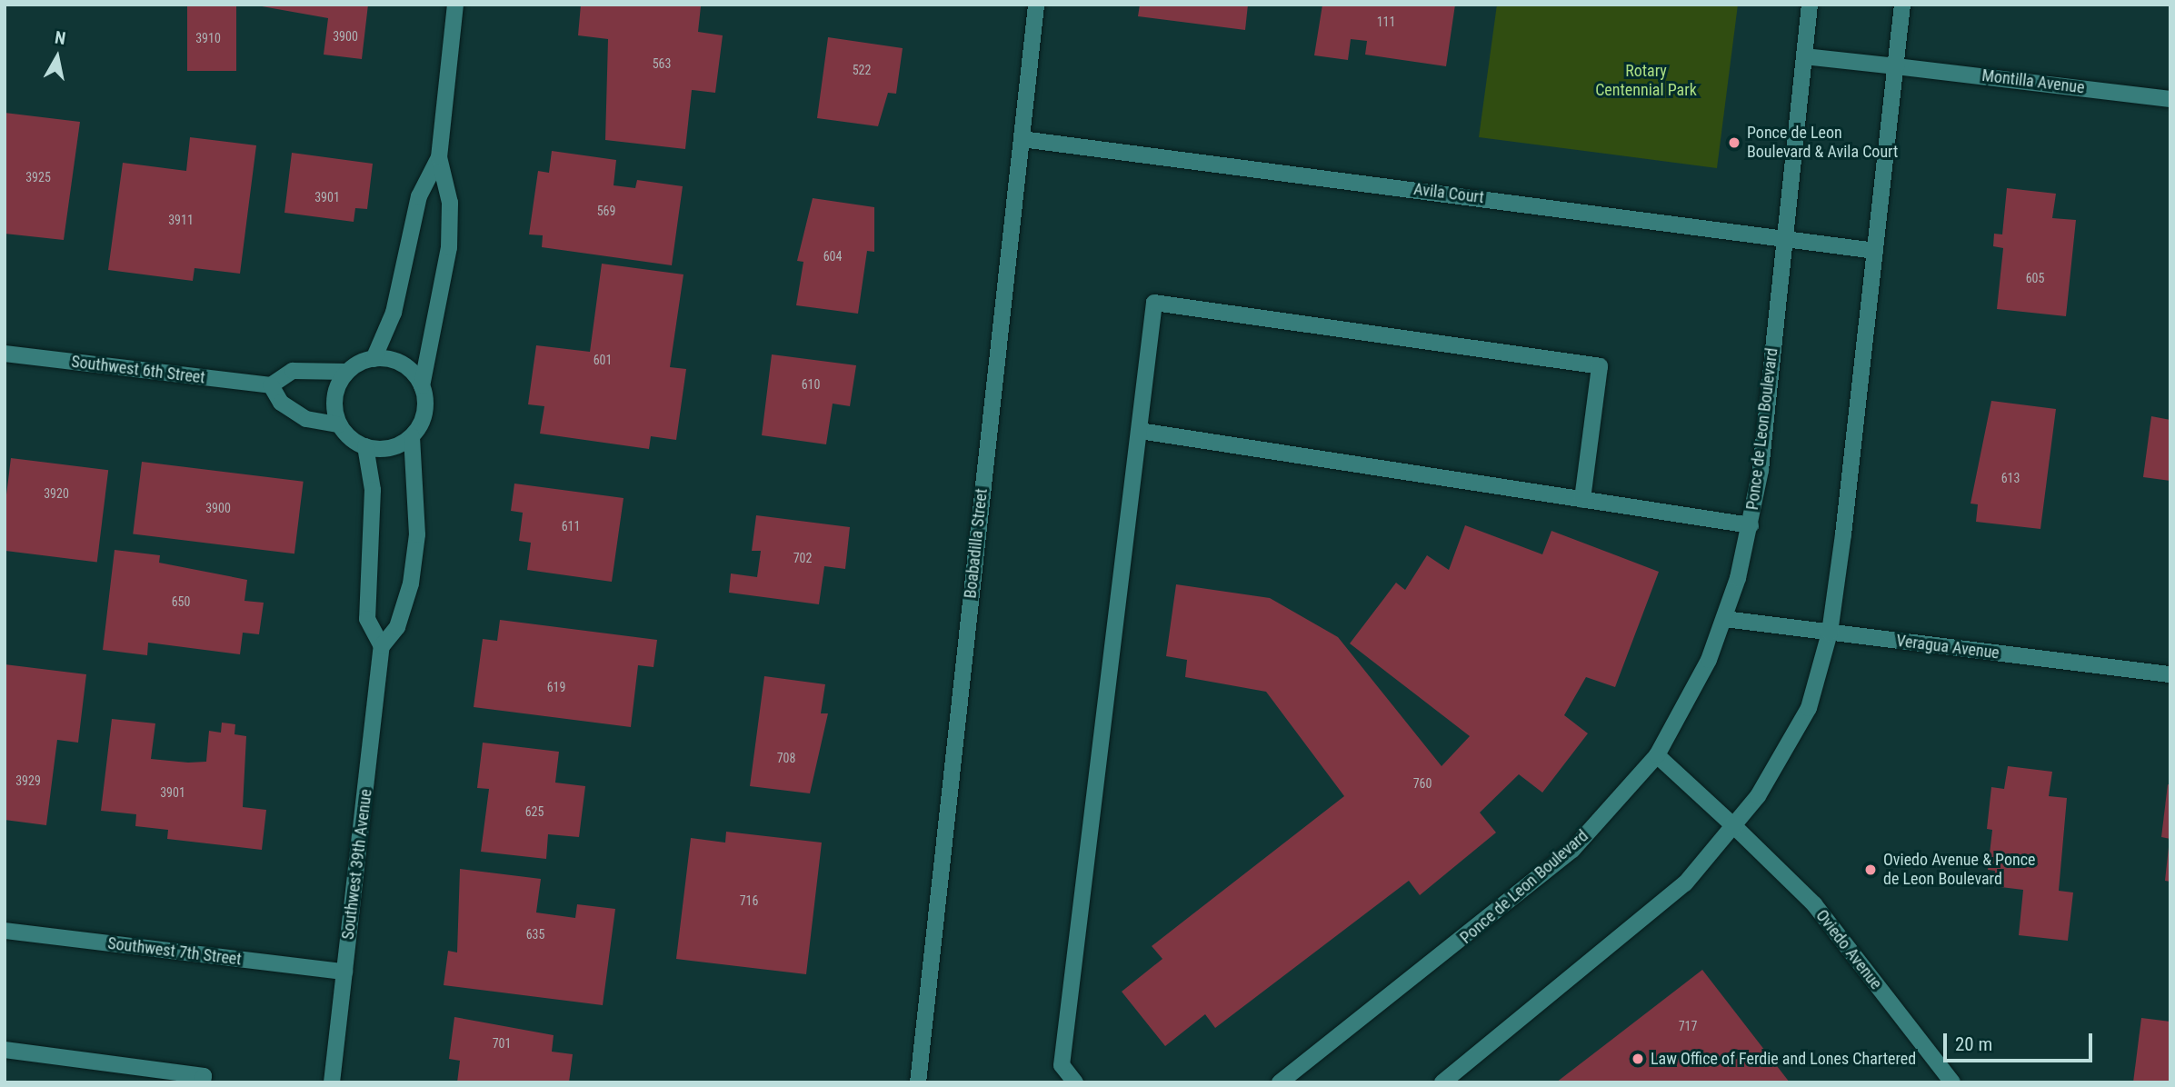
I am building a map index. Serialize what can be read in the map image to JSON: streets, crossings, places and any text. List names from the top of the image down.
{
  "streets": {
    "street": [
      "Montilla Avenue",
      "Avila Court",
      "Southwest 6th Street",
      "Ponce de Leon Boulevard",
      "Boabadilla Street",
      "Veragua Avenue",
      "Southwest 39th Avenue",
      "Oviedo Avenue",
      "Southwest 7th Street"
    ]
  },
  "crossings": [
    ["Montilla Avenue", "Ponce de Leon Boulevard"],
    ["Avila Court", "Ponce de Leon Boulevard"],
    ["Avila Court", "Boabadilla Street"],
    ["Ponce de Leon Boulevard", "Veragua Avenue"],
    ["Ponce de Leon Boulevard", "Oviedo Avenue"],
    ["Southwest 39th Avenue", "Southwest 7th Street"]
  ],
  "parks": ["Rotary Centennial Park"],
  "places": ["Ponce de Leon Boulevard & Avila Court", "Oviedo Avenue & Ponce de Leon Boulevard", "Law Office of Ferdie and Lones Chartered"],
  "house_numbers": [
    "111",
    "3900",
    "3910",
    "563",
    "522",
    "3925",
    "3901",
    "569",
    "3911",
    "604",
    "605",
    "601",
    "610",
    "613",
    "3920",
    "3900",
    "611",
    "702",
    "650",
    "619",
    "708",
    "3929",
    "760",
    "3901",
    "625",
    "716",
    "635",
    "717",
    "701"
  ],
  "scale_bar": "20 m",
  "north": "top"
}
